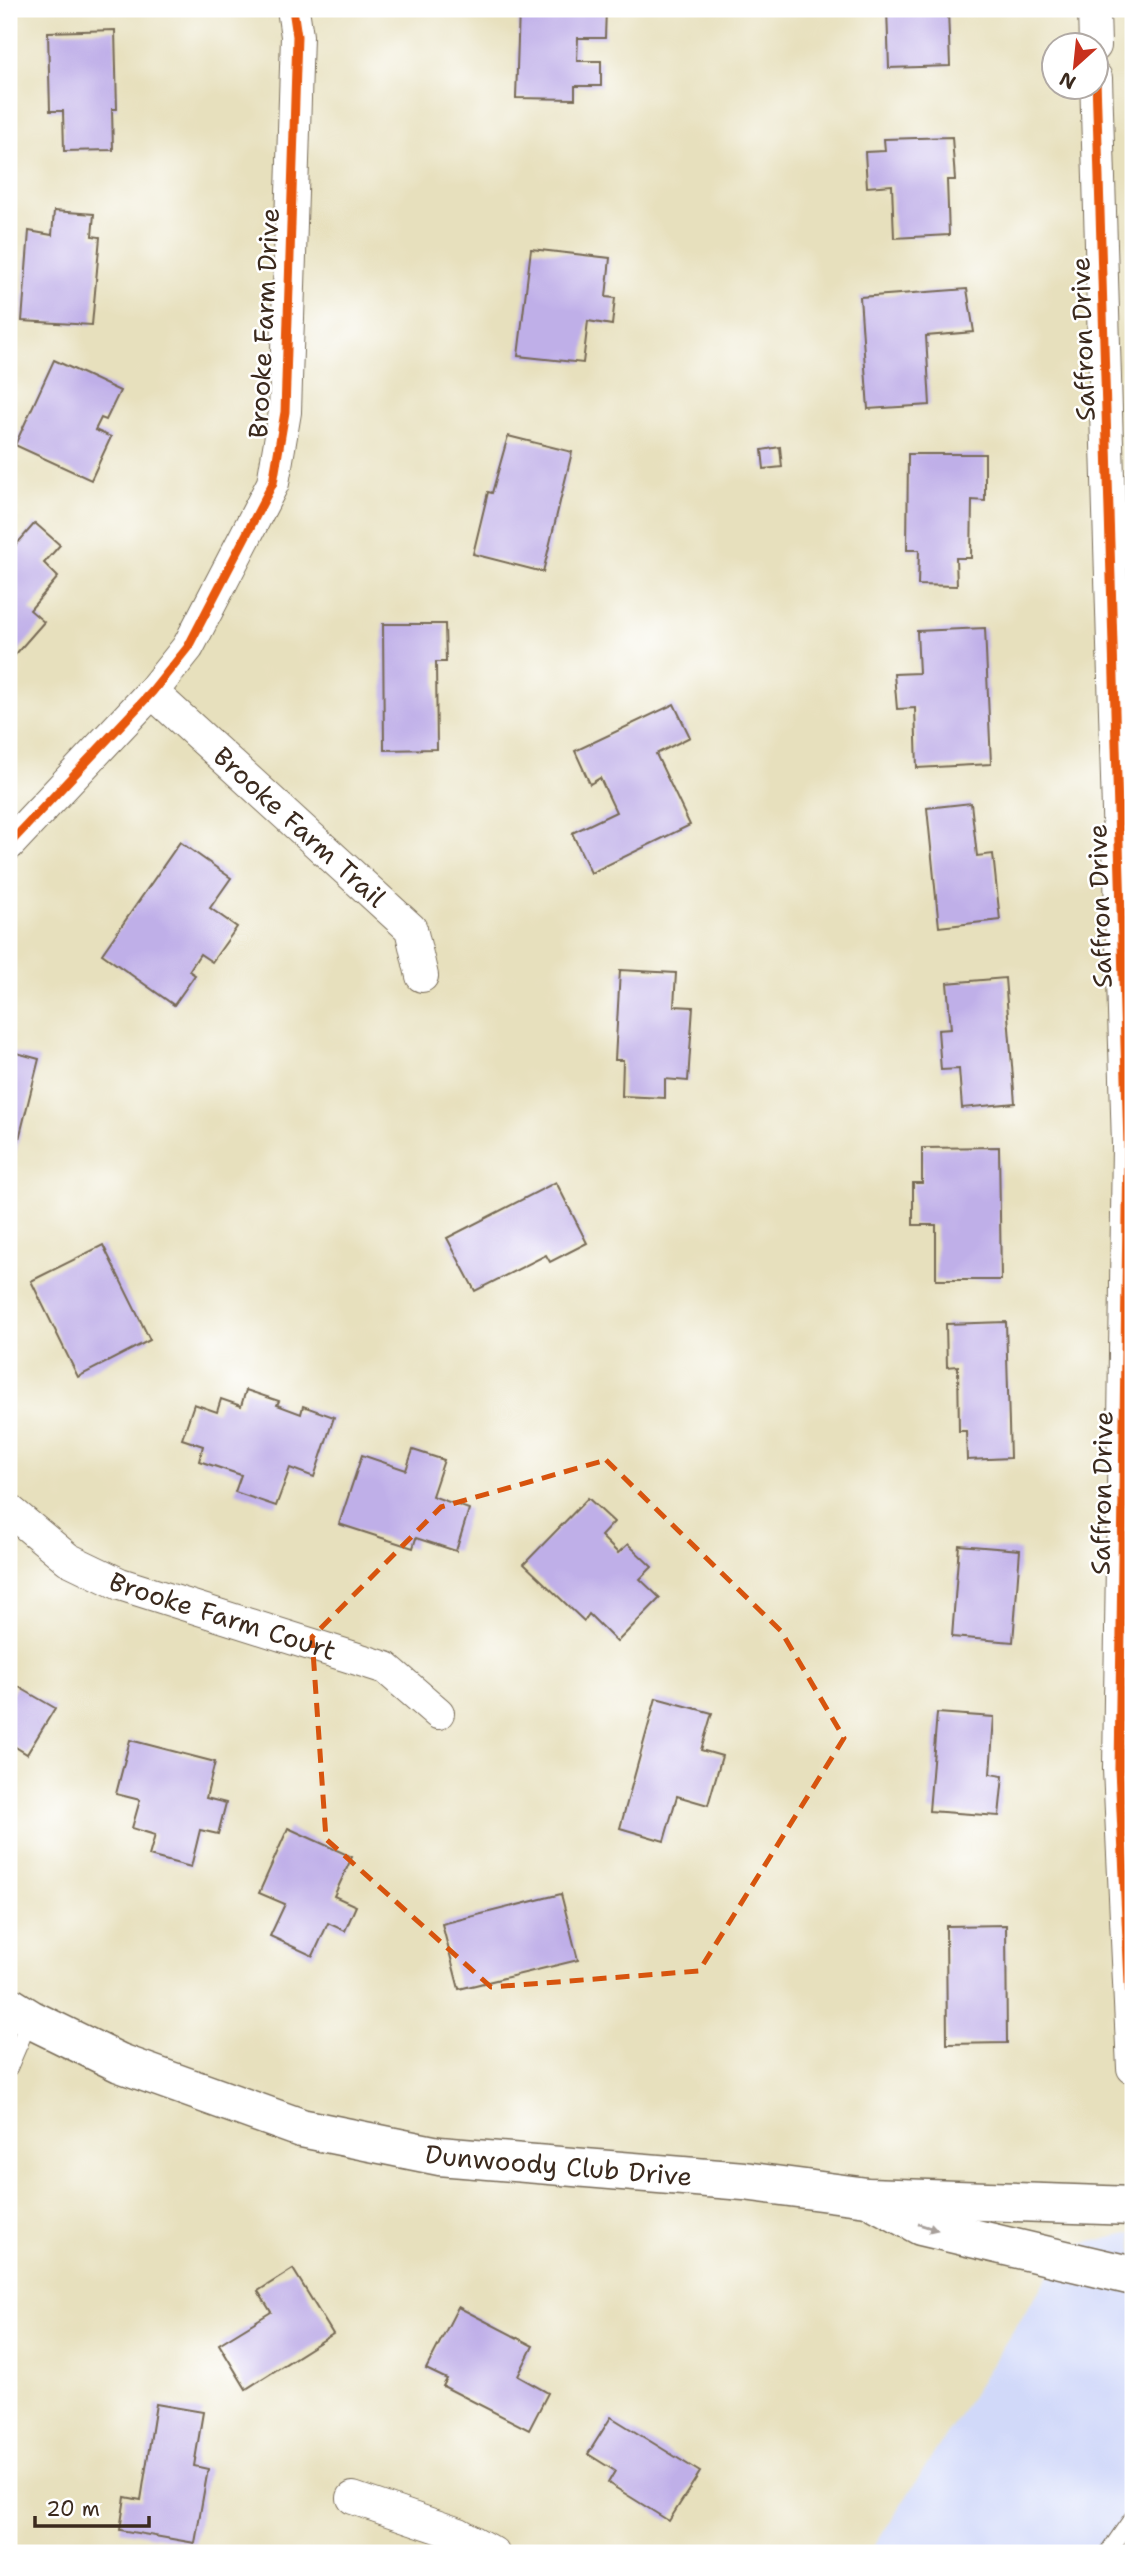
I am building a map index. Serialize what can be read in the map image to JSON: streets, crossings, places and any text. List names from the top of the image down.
{
  "streets": {
    "main road": ["Dunwoody Club Drive"],
    "street": [
      "Brooke Farm Drive",
      "Saffron Drive",
      "Brooke Farm Trail",
      "Brooke Farm Court"
    ]
  },
  "crossings": [
    ["Brooke Farm Drive", "Brooke Farm Trail"]
  ],
  "scale_bar": "20 m",
  "north": "bottom left"
}
